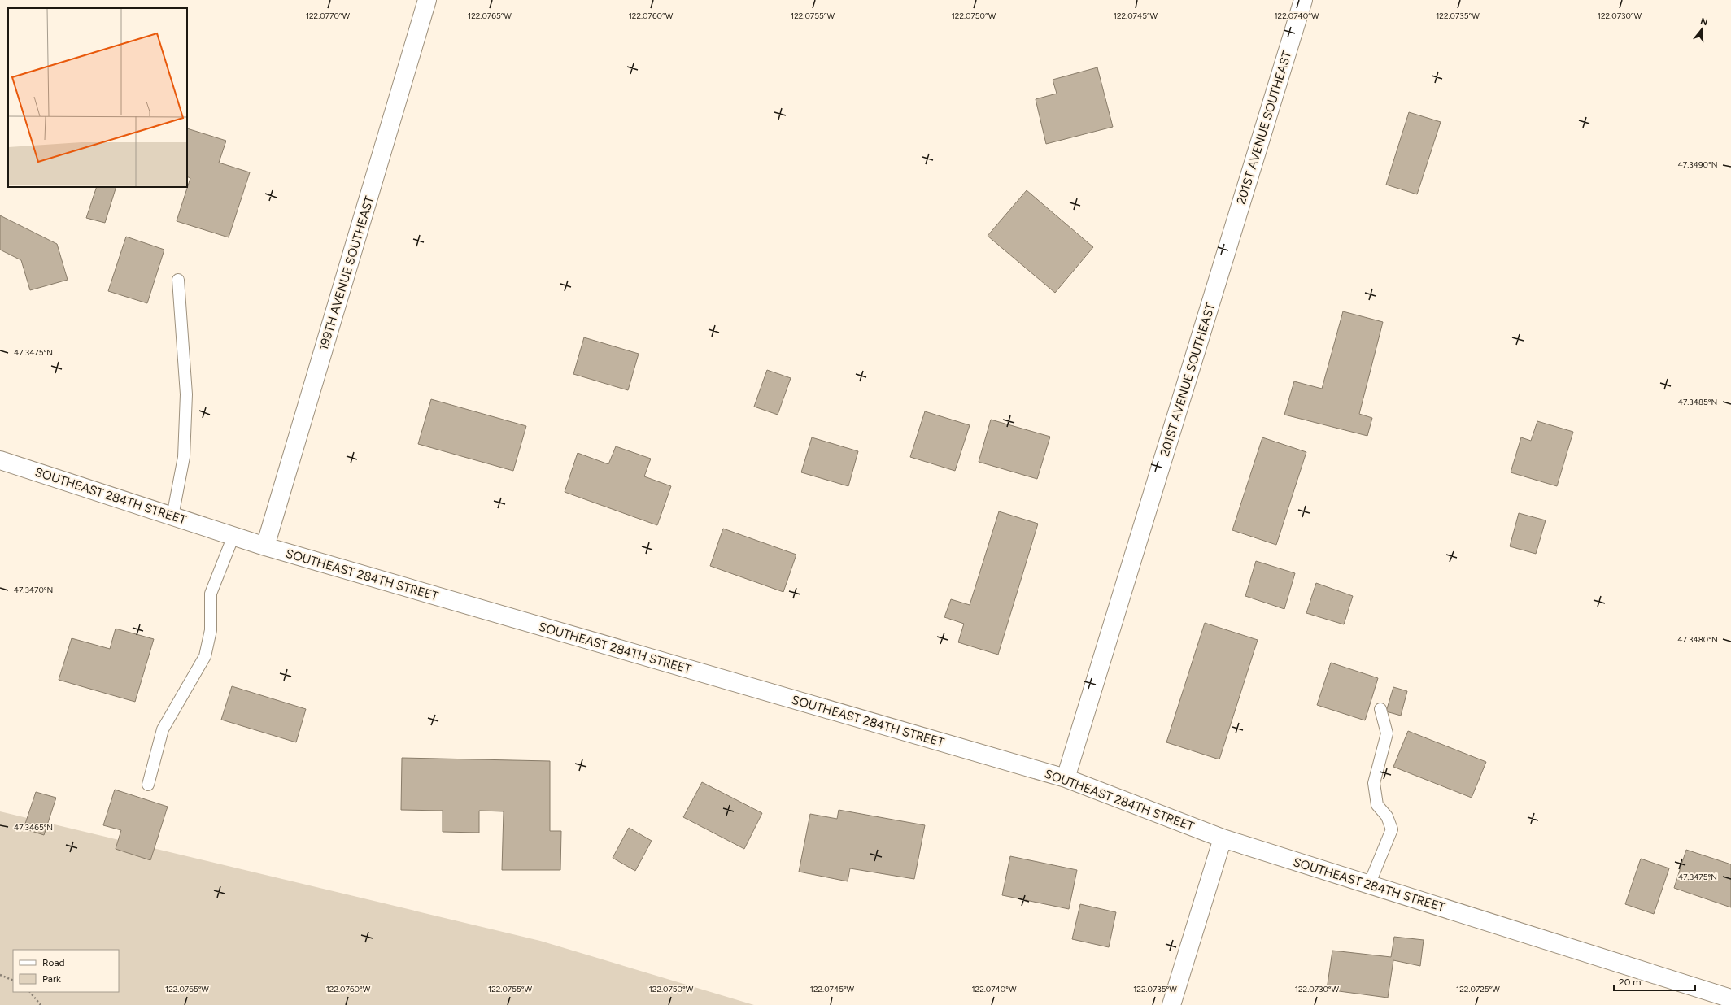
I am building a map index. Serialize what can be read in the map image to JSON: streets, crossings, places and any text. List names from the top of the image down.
{
  "streets": {
    "street": ["201ST AVENUE SOUTHEAST", "199TH AVENUE SOUTHEAST", "SOUTHEAST 284TH STREET"]
  },
  "crossings": [
    ["201ST AVENUE SOUTHEAST", "SOUTHEAST 284TH STREET"],
    ["199TH AVENUE SOUTHEAST", "SOUTHEAST 284TH STREET"]
  ],
  "legend": ["Road", "Park"],
  "scale_bar": "20 m",
  "north": "top",
  "coordinates": [
    "122.0770°W",
    "122.0765°W",
    "122.0760°W",
    "122.0755°W",
    "122.0750°W",
    "122.0745°W",
    "122.0740°W",
    "122.0735°W",
    "122.0730°W",
    "47.3490°N",
    "47.3475°N",
    "47.3485°N",
    "47.3470°N",
    "47.3480°N",
    "47.3465°N",
    "122.0725°W"
  ]
}
